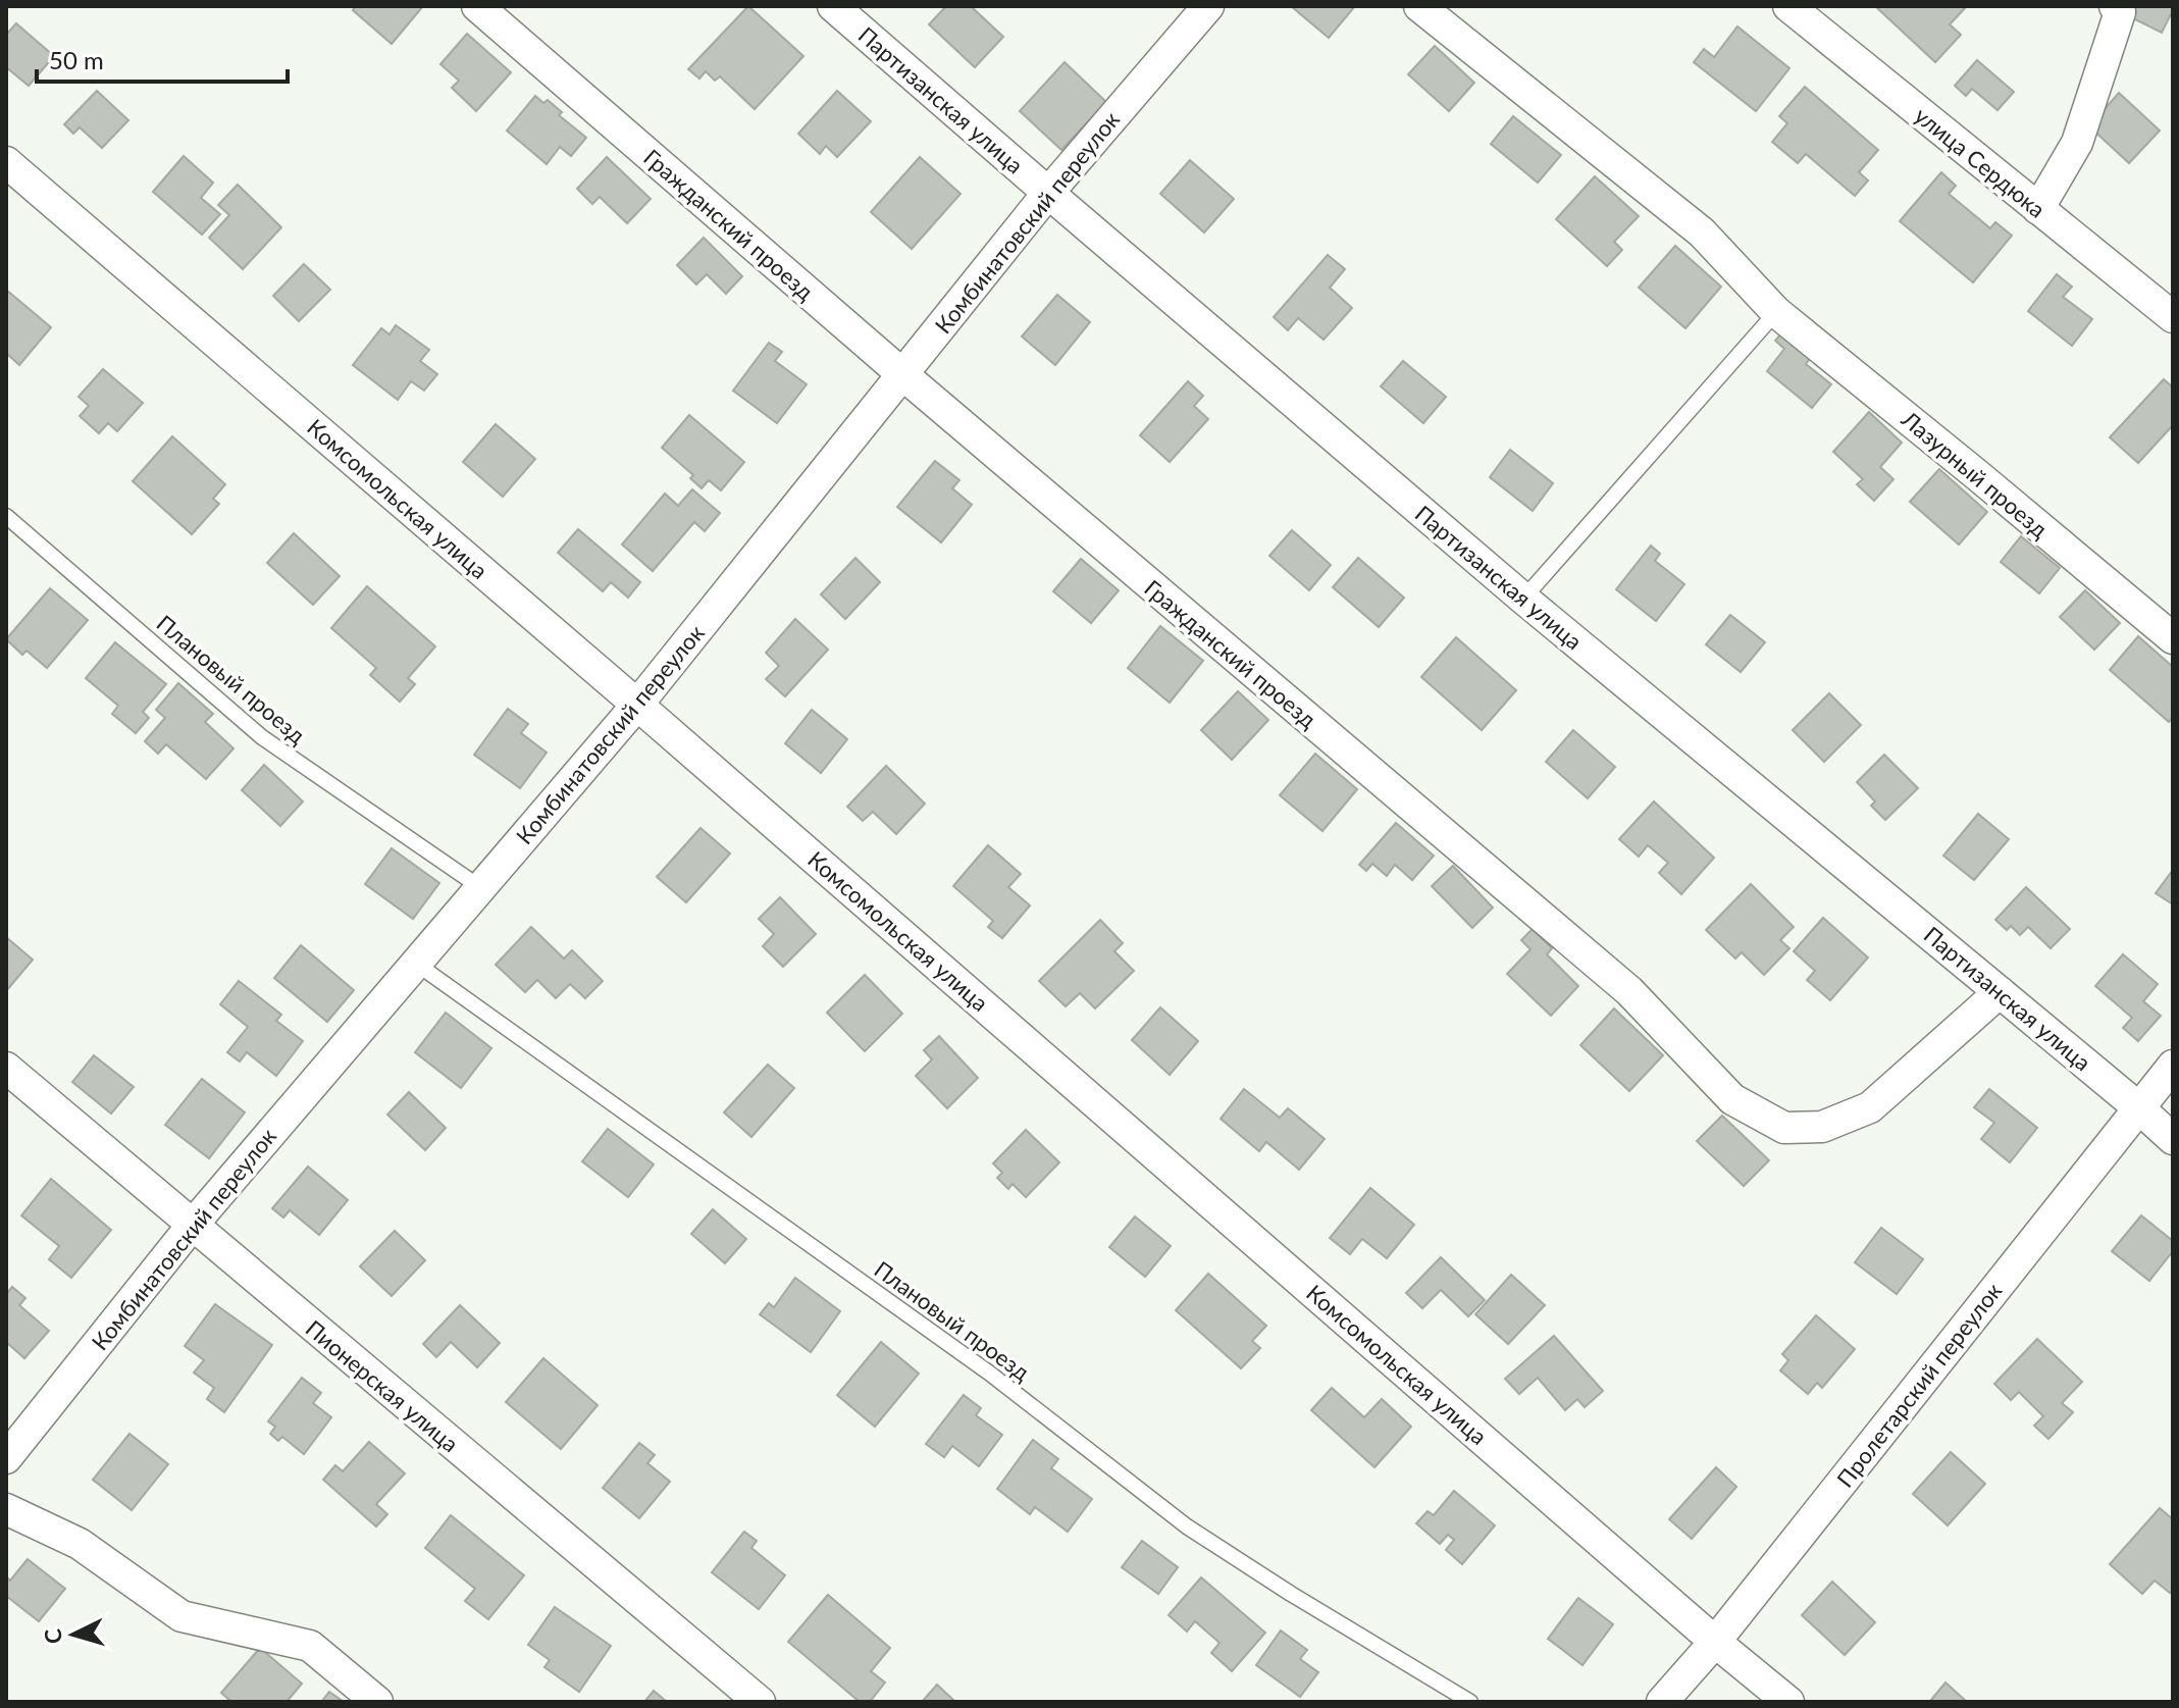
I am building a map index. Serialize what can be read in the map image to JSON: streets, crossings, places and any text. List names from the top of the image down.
{
  "streets": {
    "street": [
      "Партизанская улица",
      "улица Сердюка",
      "Комбинатовский переулок",
      "Гражданский проезд",
      "Лазурный проезд",
      "Комсомольская улица",
      "Пролетарский переулок",
      "Пионерская улица"
    ],
    "lane": ["Плановый проезд"]
  },
  "crossings": [
    ["Партизанская улица", "Комбинатовский переулок"],
    ["Партизанская улица", "Гражданский проезд"],
    ["Партизанская улица", "Пролетарский переулок"],
    ["Комбинатовский переулок", "Гражданский проезд"],
    ["Комбинатовский переулок", "Комсомольская улица"],
    ["Комбинатовский переулок", "Плановый проезд"],
    ["Комбинатовский переулок", "Пионерская улица"],
    ["Комсомольская улица", "Пролетарский переулок"]
  ],
  "scale_bar": "50 m",
  "north": "left"
}
